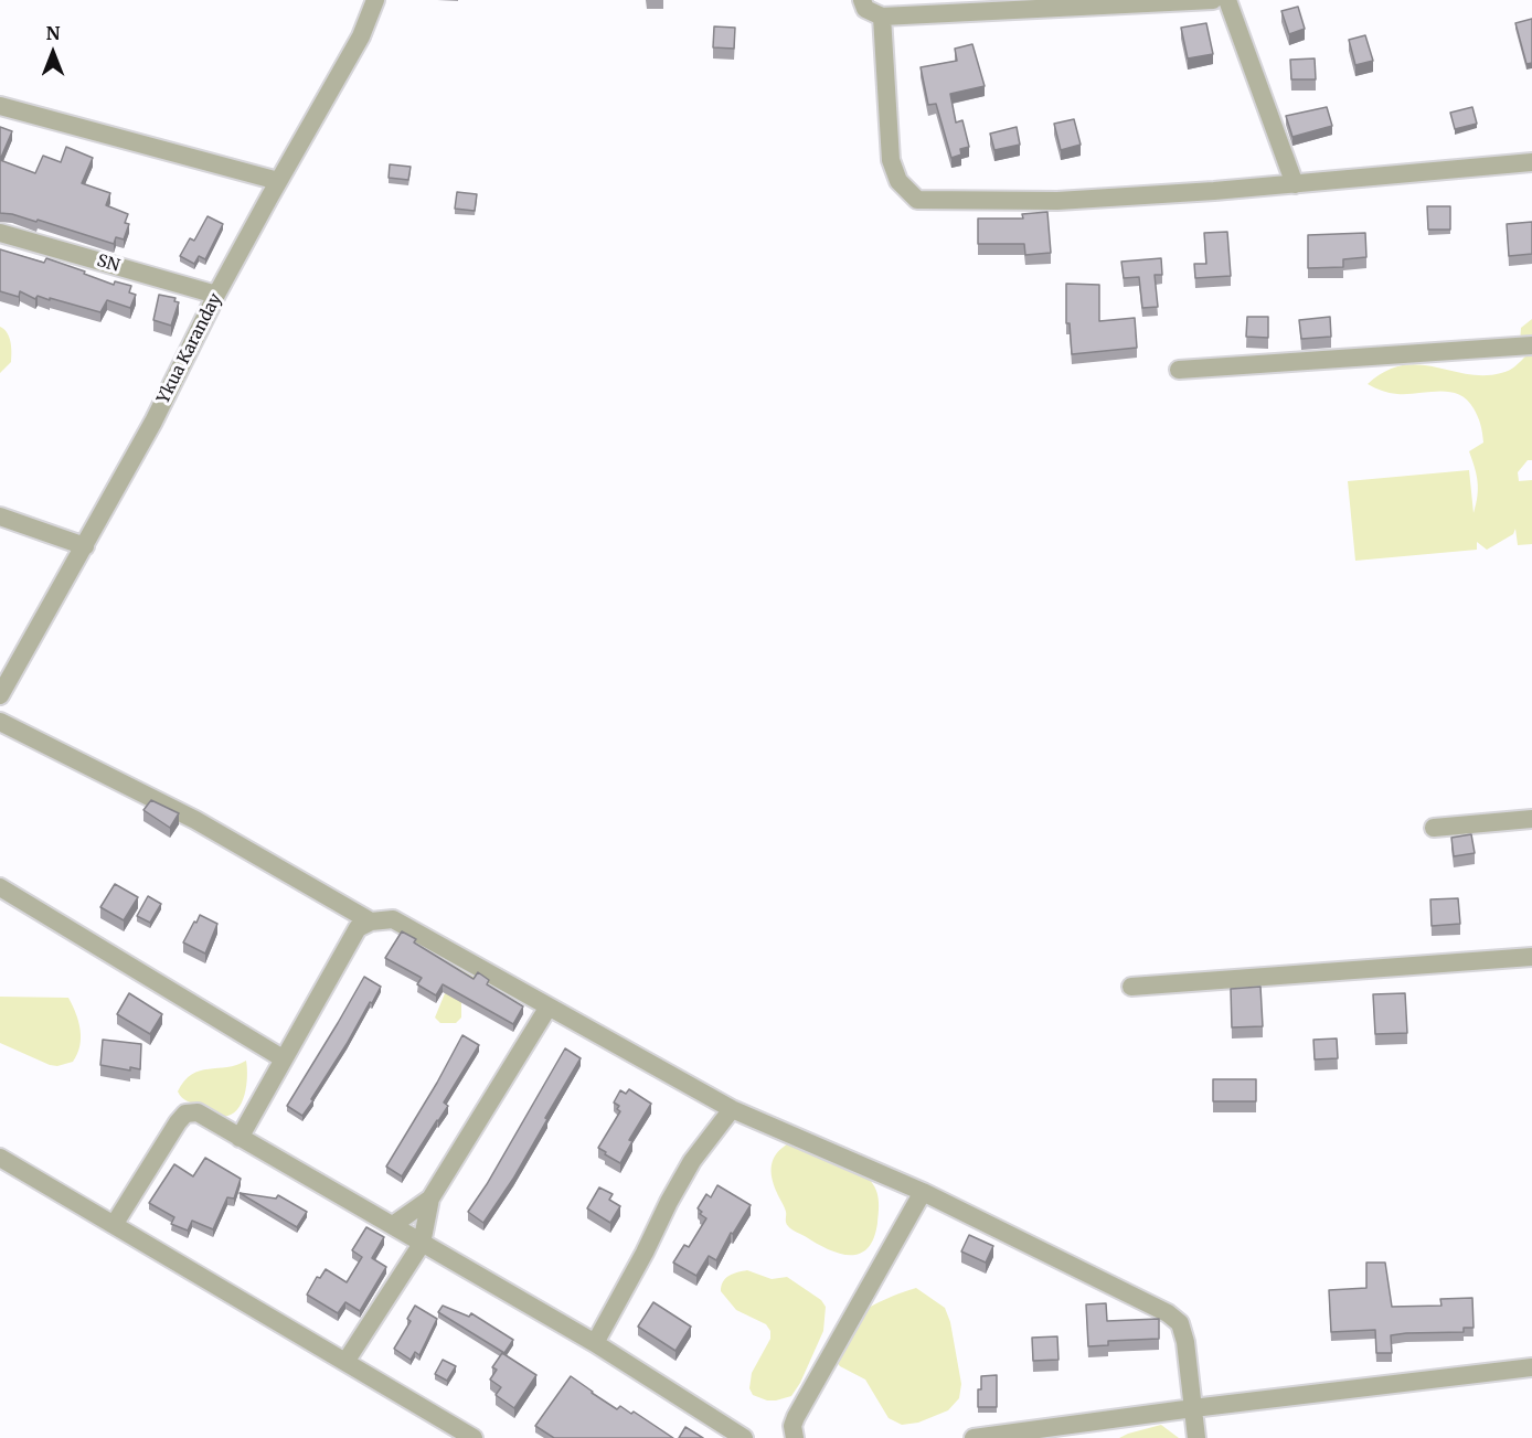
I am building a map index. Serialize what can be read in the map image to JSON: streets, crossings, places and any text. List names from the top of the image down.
{
  "streets": {
    "street": ["SN", "Ykua Karanday"]
  },
  "crossings": [
    ["SN", "Ykua Karanday"]
  ],
  "north": "top"
}
